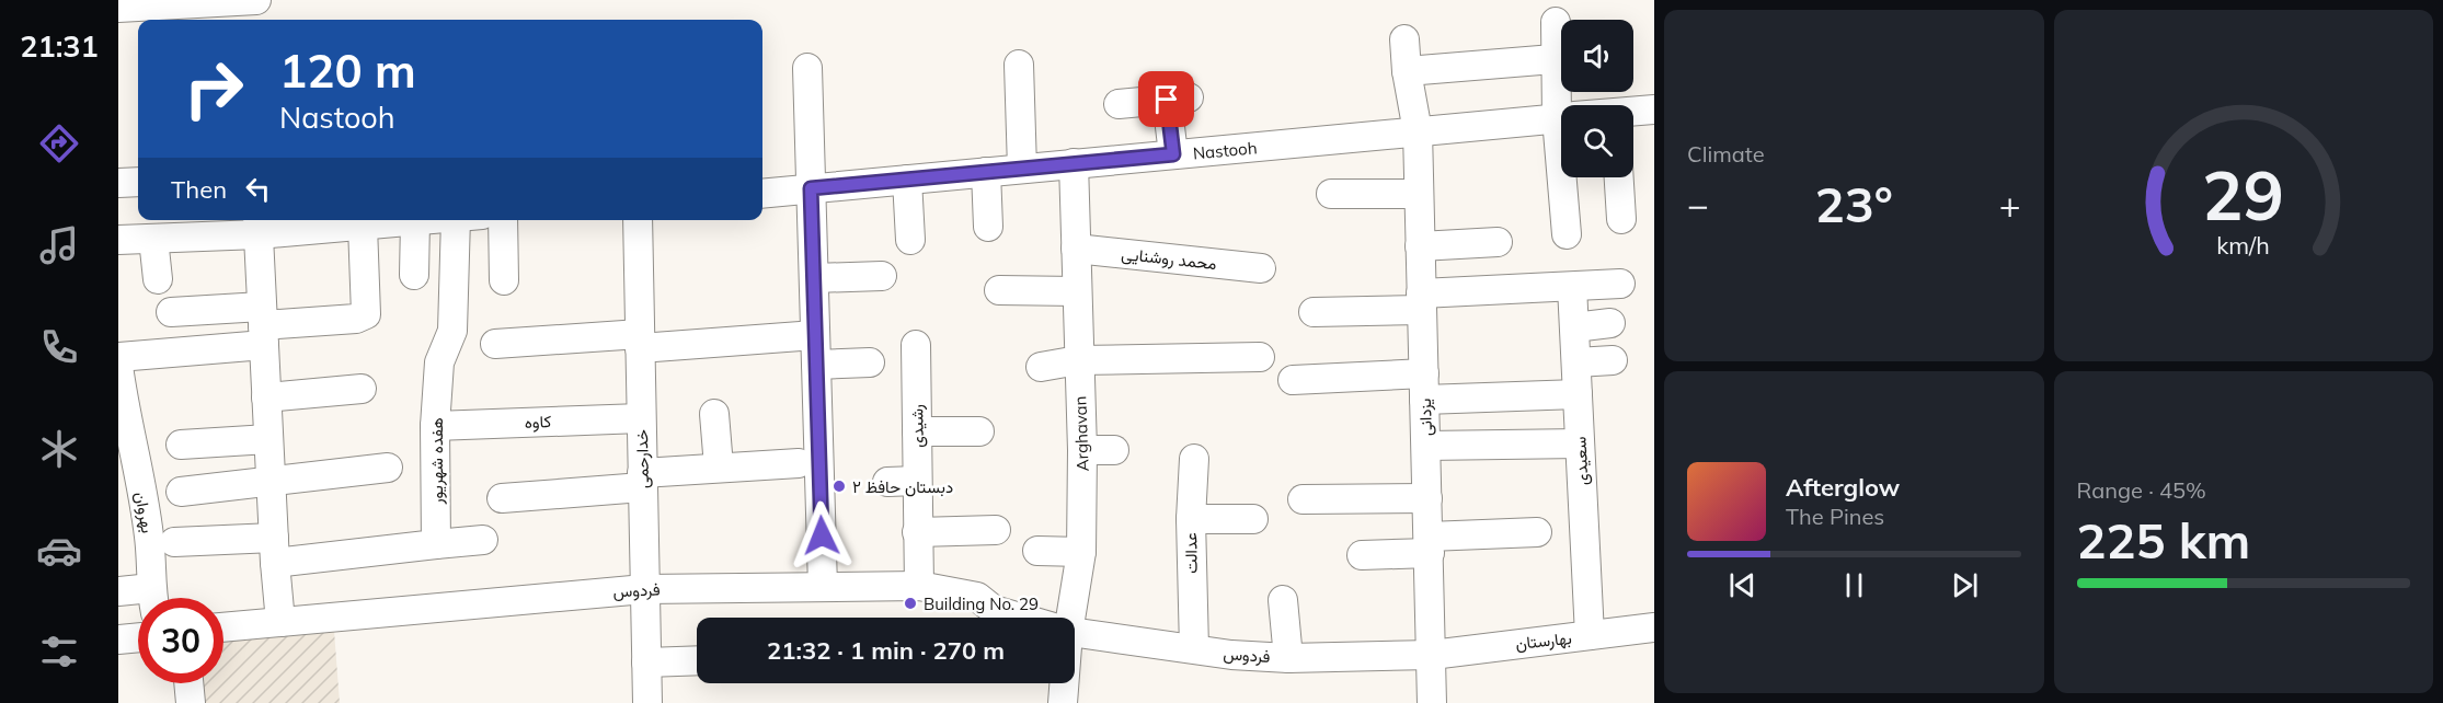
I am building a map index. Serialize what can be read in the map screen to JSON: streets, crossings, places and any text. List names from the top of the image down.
{
  "streets": {
    "street": [
      "Nastooh",
      "محمد روشنایی",
      "یزدانی",
      "کاوه",
      "رشیدی",
      "Arghavan",
      "خدارحمی",
      "هفده شهریور",
      "سعیدی",
      "بهروان",
      "عدالت",
      "فردوس",
      "بهارستان"
    ]
  },
  "crossings": [
    ["Nastooh", "یزدانی"],
    ["Nastooh", "Arghavan"],
    ["محمد روشنایی", "Arghavan"],
    ["یزدانی", "فردوس"],
    ["یزدانی", "بهارستان"],
    ["کاوه", "خدارحمی"],
    ["کاوه", "هفده شهریور"],
    ["رشیدی", "فردوس"],
    ["خدارحمی", "فردوس"],
    ["سعیدی", "بهارستان"],
    ["عدالت", "فردوس"],
    ["فردوس", "بهارستان"]
  ],
  "places": ["دبستان حافظ ۲", "Building No. 29"],
  "page": {
    "tabs": "21:31",
    "tile": [
      "Climate",
      ["Range · 45%", "225 km"]
    ],
    "turn": ["120 m", "Nastooh"],
    "then": "Then",
    "heat": ["−", "23°", "+"],
    "song": ["Afterglow", "The Pines"],
    "limit": "30",
    "trip": "21:32 · 1 min · 270 m",
    "gauge": ["29", "km/h"]
  }
}
